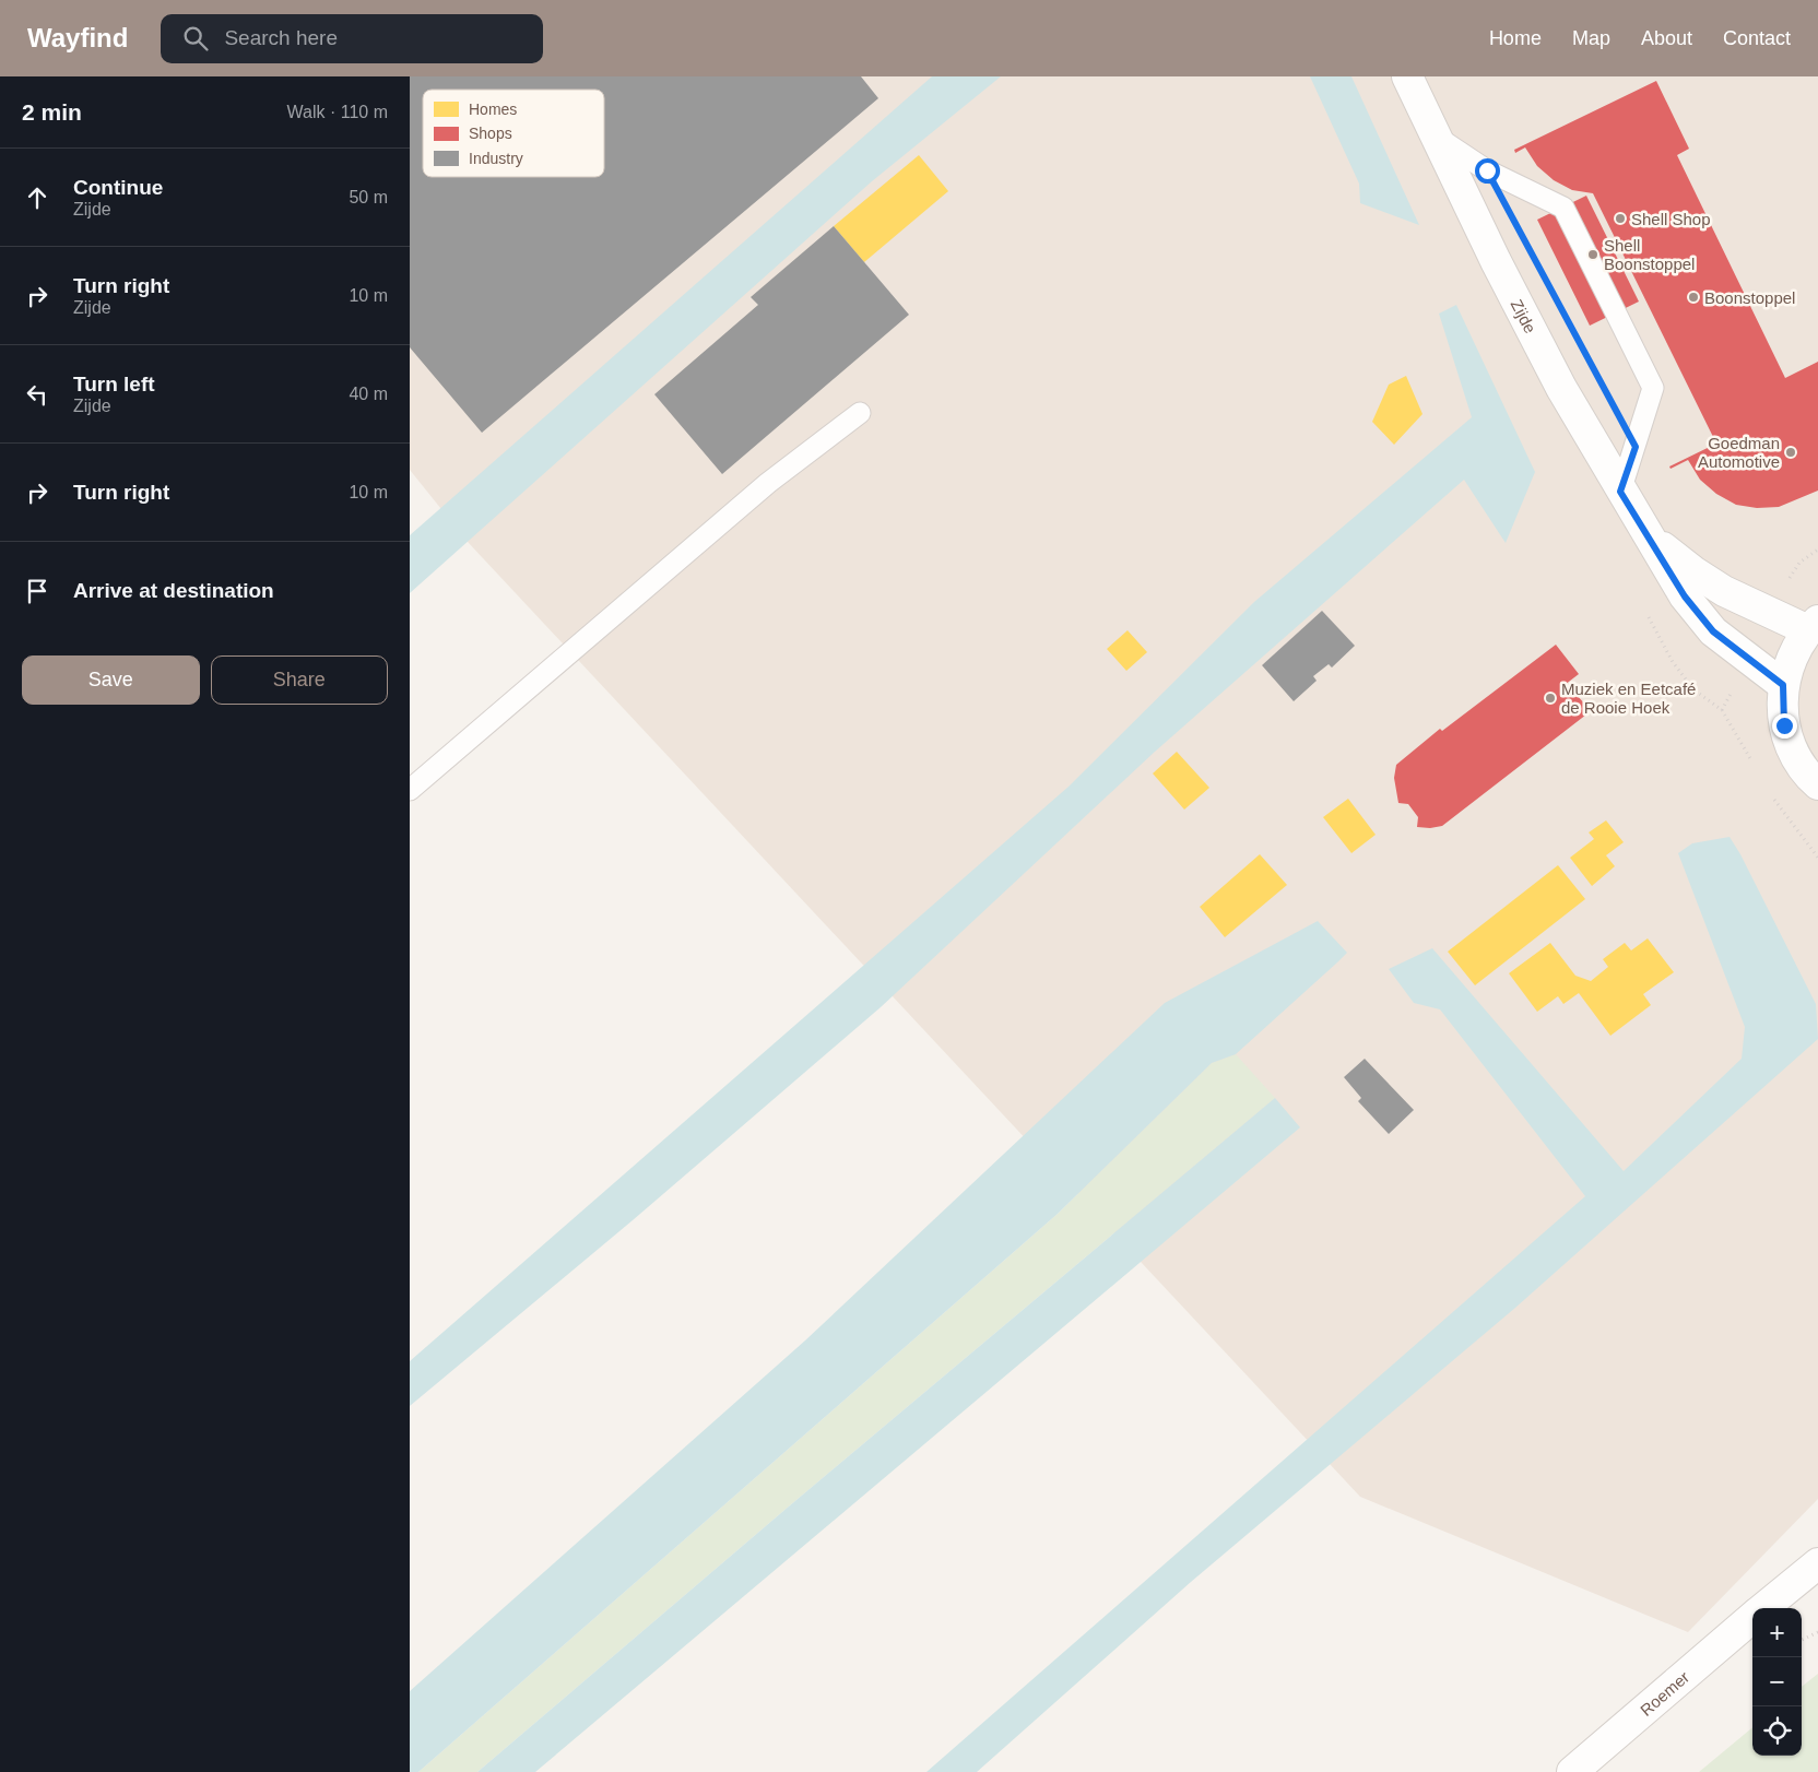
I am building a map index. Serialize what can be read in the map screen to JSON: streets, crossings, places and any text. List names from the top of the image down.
{
  "streets": {
    "main road": ["Zijde", "Roemer"]
  },
  "places": [
    "Shell Shop",
    "Shell Boonstoppel",
    "Boonstoppel",
    "Goedman Automotive",
    "Muziek en Eetcafé de Rooie Hoek"
  ],
  "legend": ["Homes", "Shops", "Industry"],
  "page": {
    "header": "Wayfind",
    "search": "Search here",
    "nav": [
      "Home",
      "Map",
      "About",
      "Contact"
    ],
    "heading": ["2 min", "Walk · 110 m"],
    "list": [
      ["Continue", "Zijde", "50 m"],
      ["Turn right", "Zijde", "10 m"],
      ["Turn left", "Zijde", "40 m"],
      ["Turn right", "10 m"],
      "Arrive at destination"
    ],
    "buttons": ["Save", "Share"],
    "map_buttons": ["+", "−"]
  }
}
